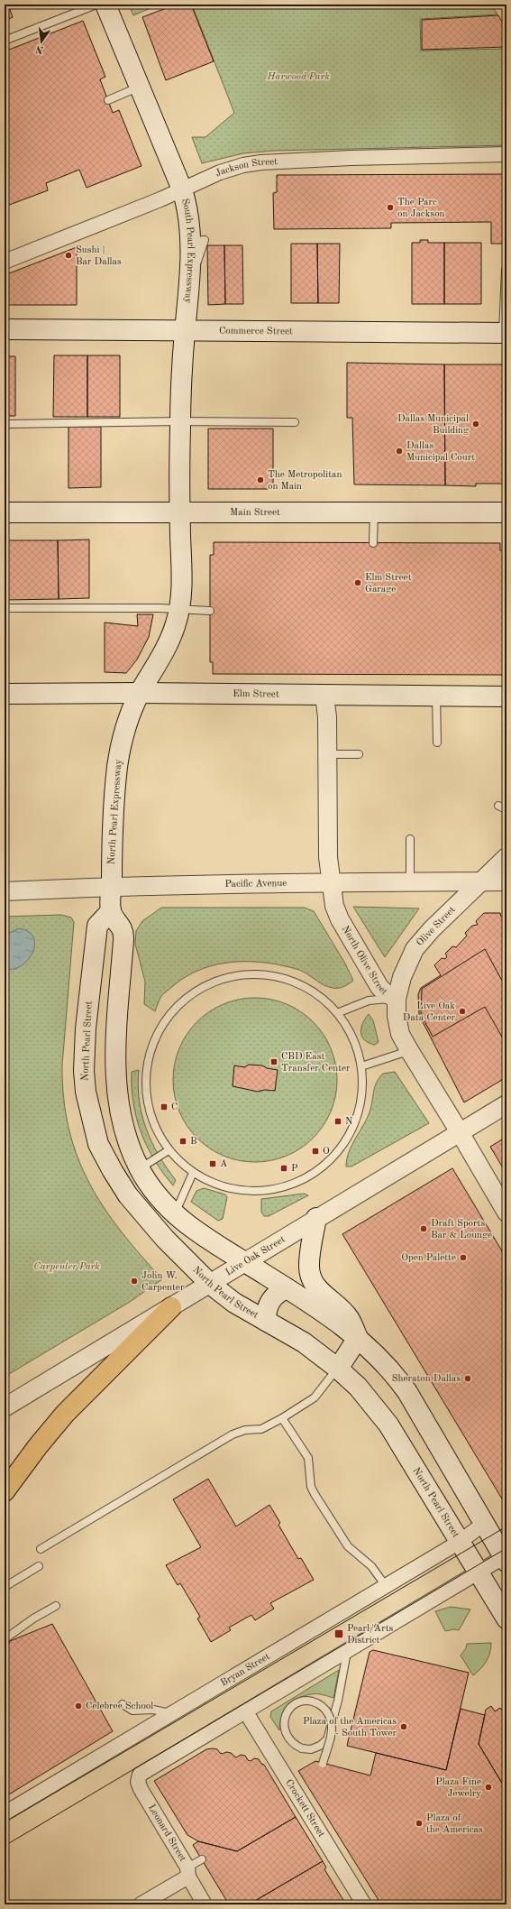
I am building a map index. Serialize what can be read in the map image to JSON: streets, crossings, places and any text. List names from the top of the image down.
{
  "streets": {
    "main road": [
      "South Pearl Expressway",
      "Commerce Street",
      "Main Street",
      "Elm Street",
      "North Pearl Expressway",
      "North Pearl Street"
    ],
    "street": [
      "Jackson Street",
      "Pacific Avenue",
      "Olive Street",
      "North Olive Street",
      "Live Oak Street",
      "Bryan Street",
      "Crockett Street",
      "Leonard Street"
    ]
  },
  "crossings": [
    ["Jackson Street", "South Pearl Expressway"],
    ["South Pearl Expressway", "Commerce Street"],
    ["South Pearl Expressway", "Main Street"],
    ["South Pearl Expressway", "North Pearl Expressway"],
    ["Main Street", "North Pearl Expressway"],
    ["Elm Street", "North Pearl Expressway"],
    ["Elm Street", "North Olive Street"],
    ["North Pearl Expressway", "Pacific Avenue"],
    ["Pacific Avenue", "Olive Street"],
    ["Pacific Avenue", "North Olive Street"],
    ["Olive Street", "North Olive Street"],
    ["North Olive Street", "Live Oak Street"],
    ["North Pearl Street", "Live Oak Street"],
    ["North Pearl Street", "Bryan Street"],
    ["Crockett Street", "Leonard Street"]
  ],
  "parks": ["Harwood Park", "Carpenter Park"],
  "places": {
    "other": [
      "The Parc on Jackson",
      "Sushi | Bar Dallas",
      "Dallas Municipal Building",
      "Dallas Municipal Court",
      "The Metropolitan on Main",
      "Elm Street Garage",
      "Live Oak Data Center",
      "Draft Sports Bar & Lounge",
      "Open Palette",
      "John W. Carpenter",
      "Sheraton Dallas",
      "Celebree School",
      "Plaza of the Americas - South Tower",
      "Plaza Fine Jewelry",
      "Plaza of the Americas"
    ],
    "transit": [
      "CBD East Transfer Center",
      "C",
      "N",
      "B",
      "O",
      "A",
      "P",
      "Pearl/Arts District"
    ]
  },
  "north": "bottom"
}
